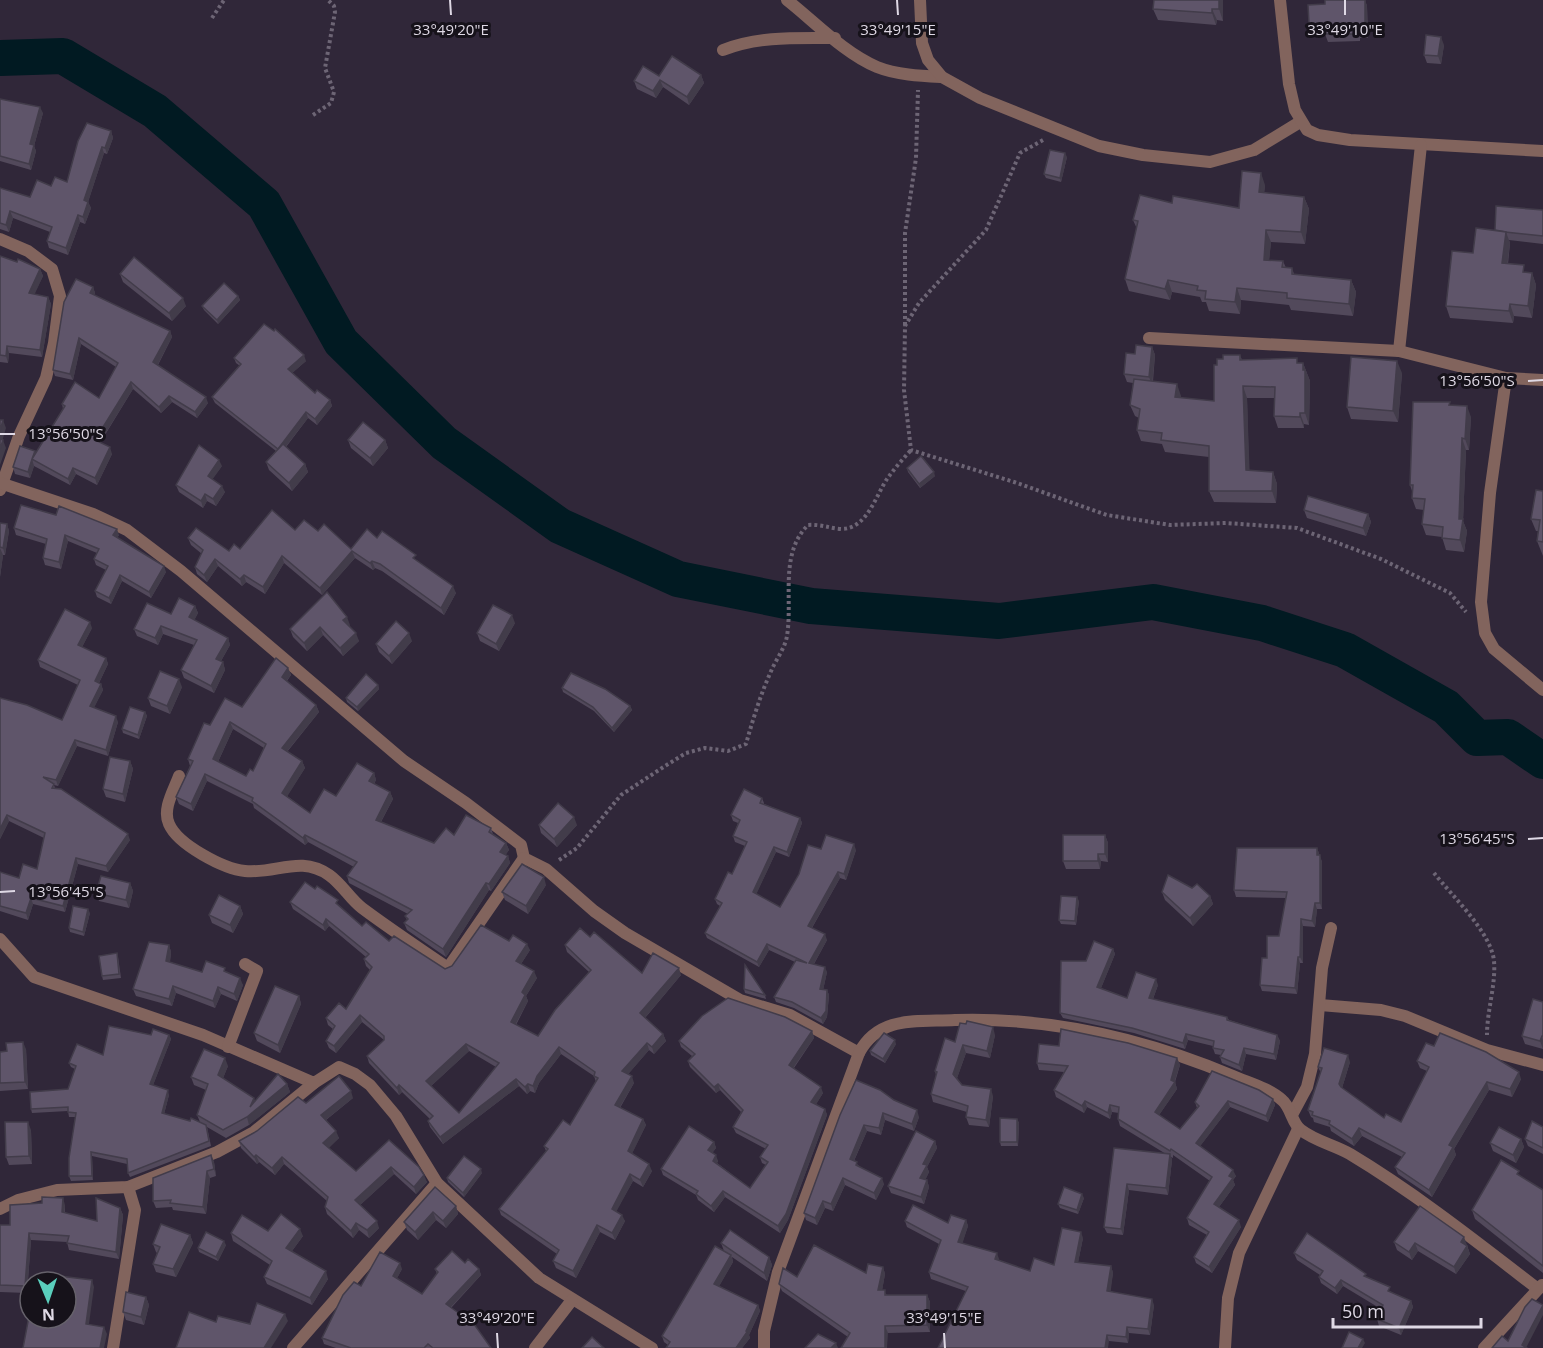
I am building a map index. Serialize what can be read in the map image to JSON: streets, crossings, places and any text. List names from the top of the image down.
{
  "scale_bar": "50 m",
  "north": "bottom",
  "coordinates": [
    "33°49'20\"E",
    "33°49'15\"E",
    "33°49'10\"E",
    "13°56'50\"S",
    "13°56'45\"S"
  ]
}
